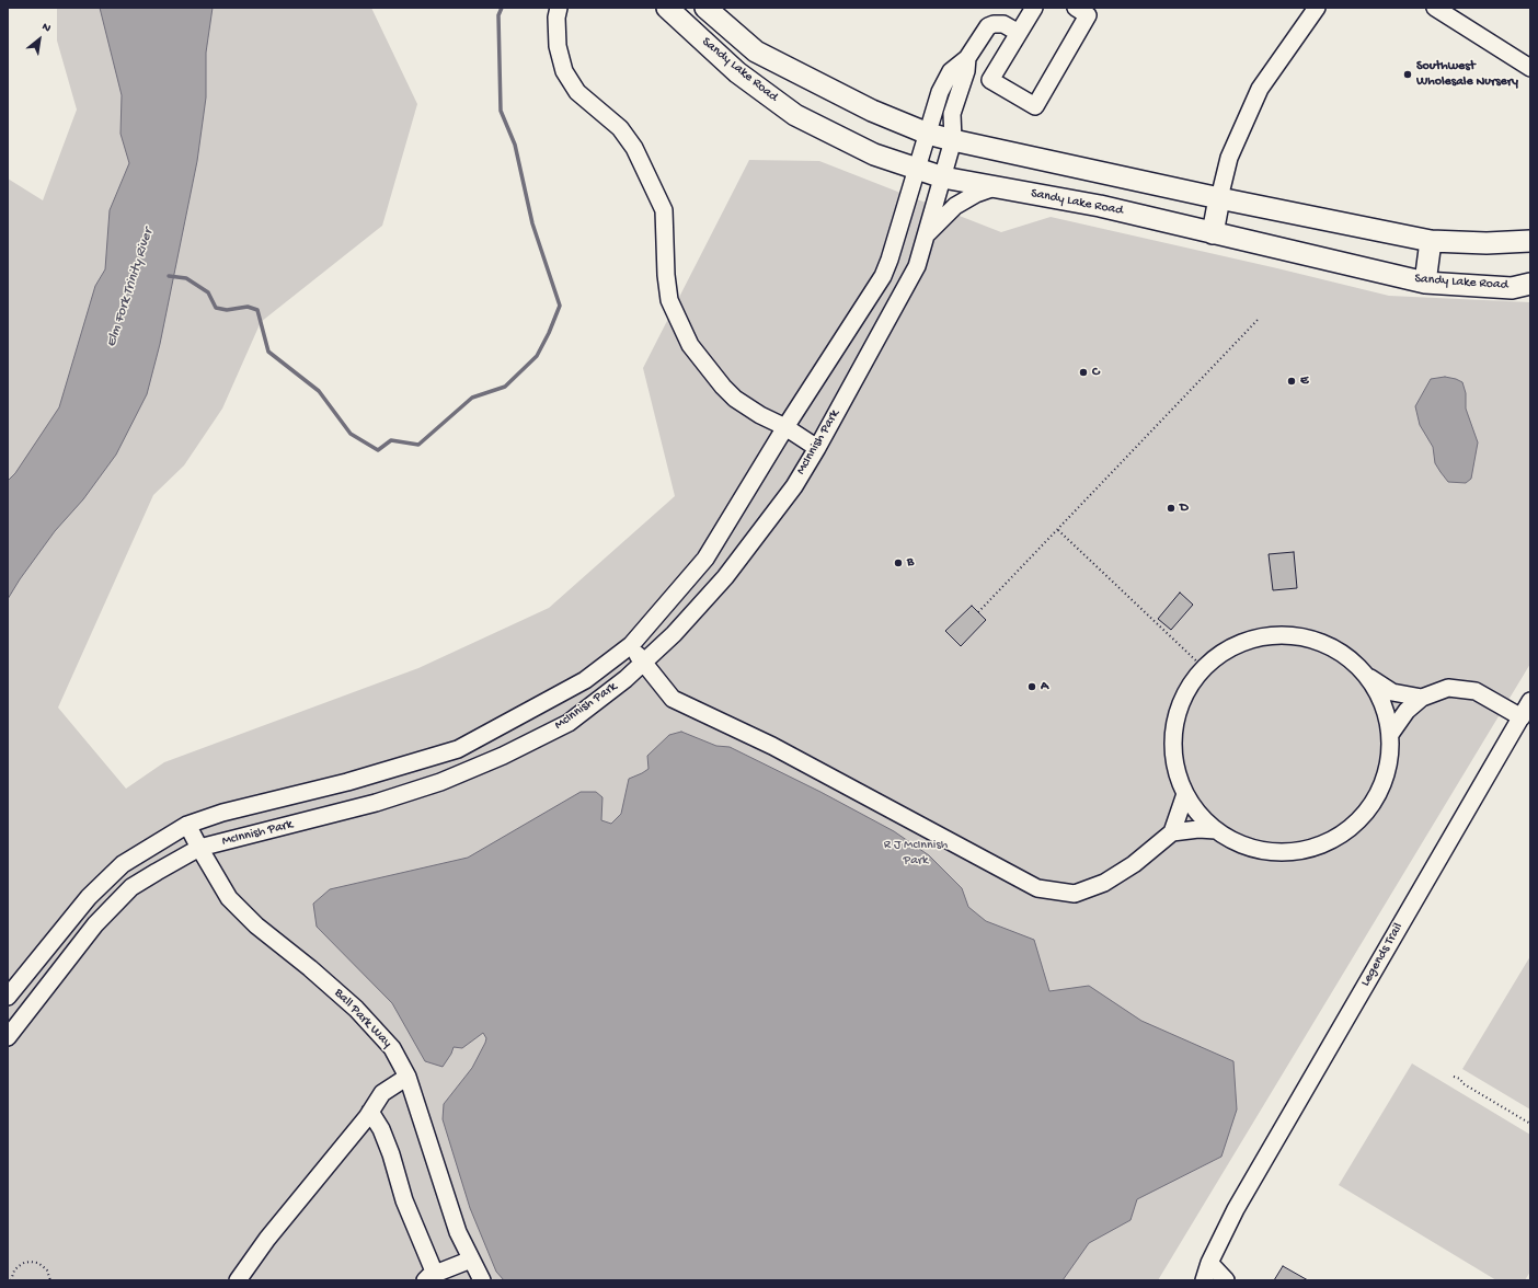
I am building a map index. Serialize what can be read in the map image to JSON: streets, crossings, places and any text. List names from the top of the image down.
{
  "streets": {
    "main road": ["Sandy Lake Road"],
    "street": ["McInnish Park", "Legends Trail", "Ball Park Way"]
  },
  "crossings": [
    ["Sandy Lake Road", "McInnish Park"],
    ["McInnish Park", "Ball Park Way"]
  ],
  "water": ["Elm Fork Trinity River"],
  "parks": ["R J McInnish Park"],
  "places": [
    "Southwest Wholesale Nursery",
    "C",
    "E",
    "D",
    "B",
    "A"
  ],
  "north": "top right"
}
